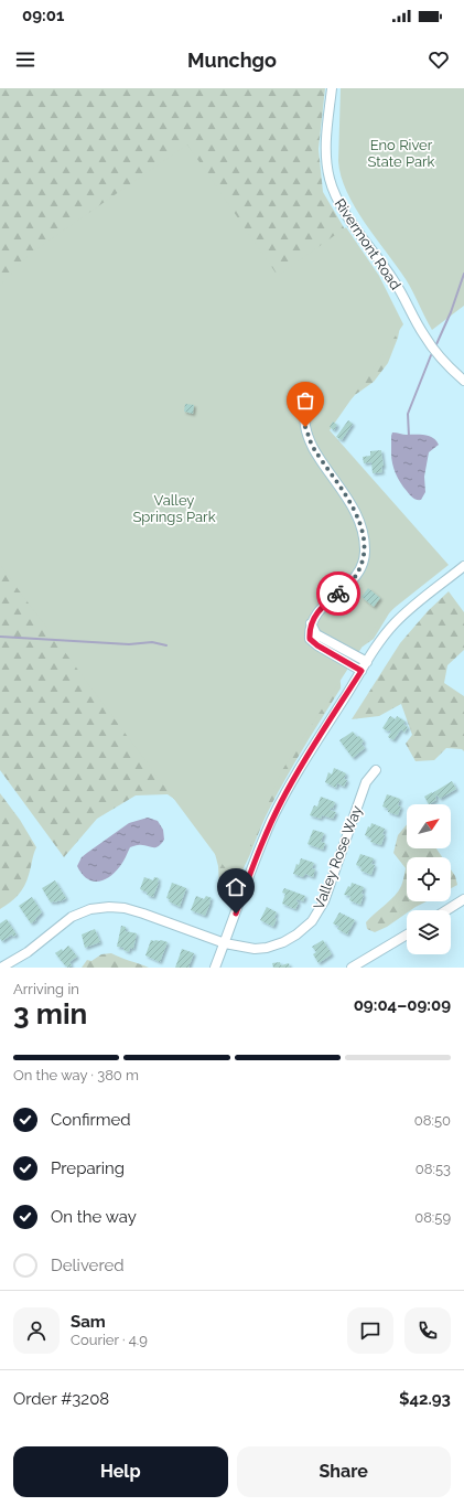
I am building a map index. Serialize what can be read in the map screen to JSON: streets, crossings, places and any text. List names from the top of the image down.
{
  "streets": {
    "street": ["Rivermont Road", "Valley Rose Way"]
  },
  "parks": ["Eno River State Park", "Valley Springs Park"],
  "north": "top right",
  "page": {
    "status": "09:01",
    "header": "Munchgo",
    "heading": ["3 min", "Arriving in", "09:04–09:09"],
    "panel": [
      "Sam",
      "Courier · 4.9",
      "Order #3208",
      "$42.93"
    ],
    "bar": "On the way · 380 m",
    "list": [
      ["Confirmed", "08:50"],
      ["Preparing", "08:53"],
      ["On the way", "08:59"],
      "Delivered"
    ],
    "buttons": ["Help", "Share"]
  }
}
